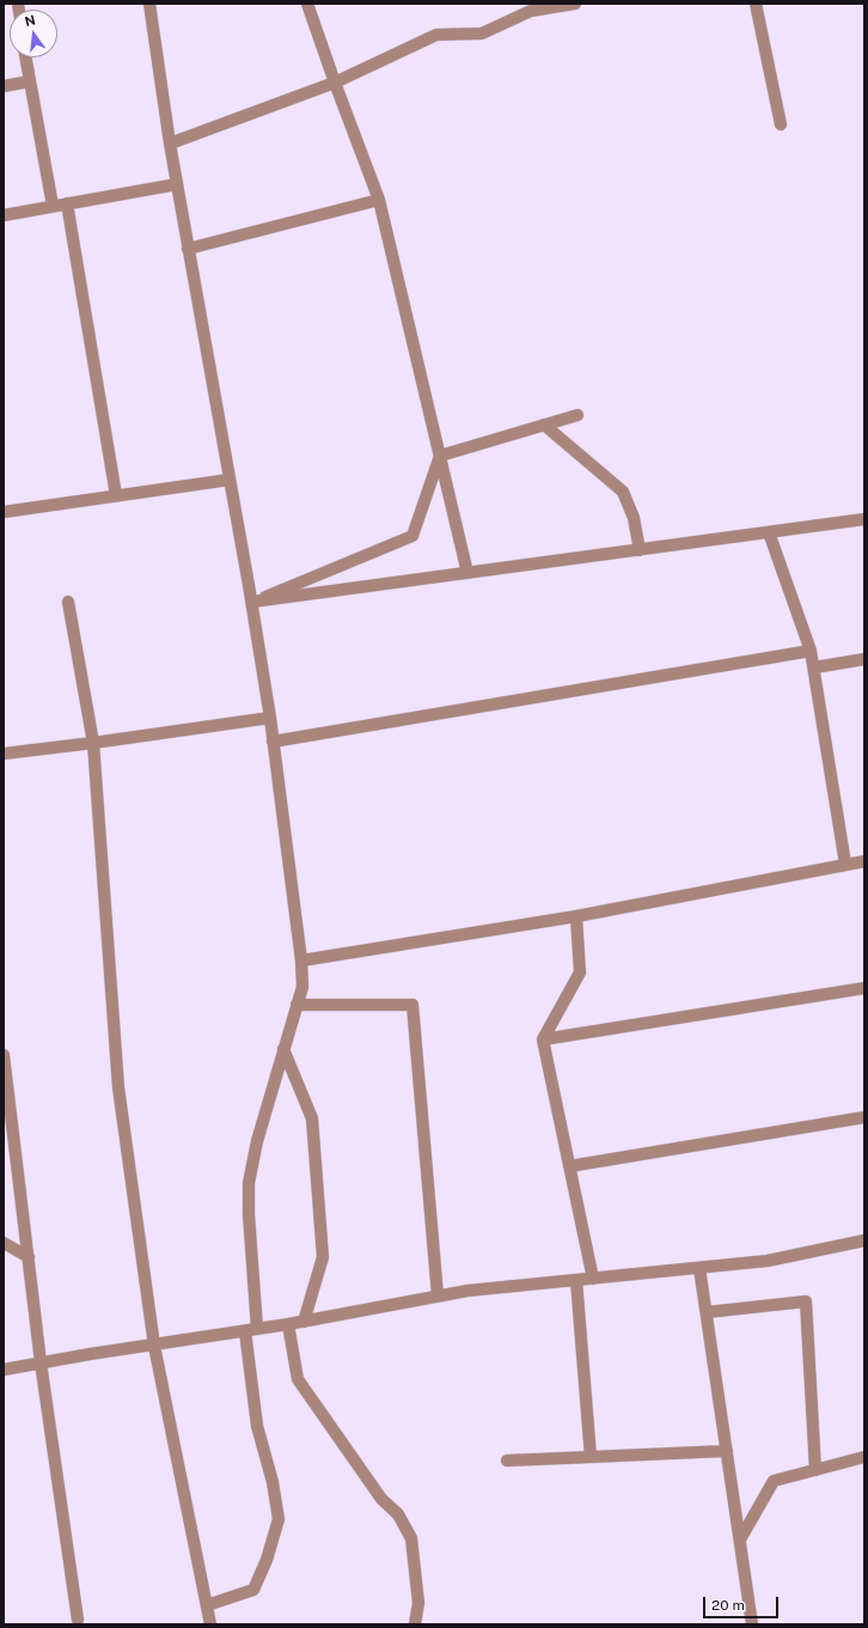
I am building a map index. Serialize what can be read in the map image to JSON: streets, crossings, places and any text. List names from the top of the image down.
{
  "scale_bar": "20 m",
  "north": "top"
}
